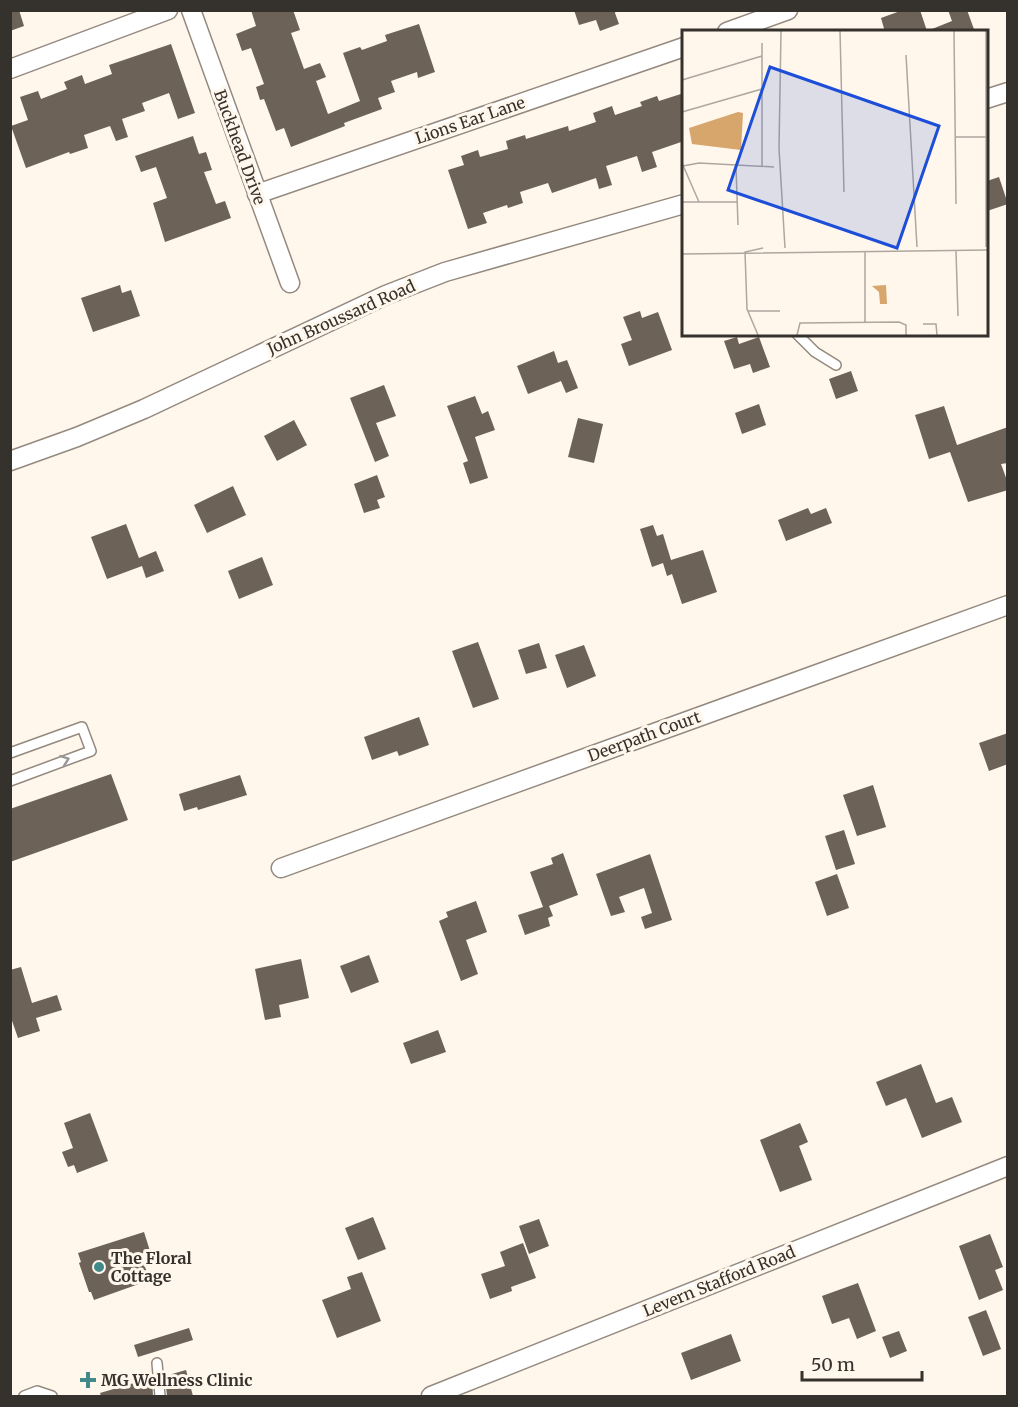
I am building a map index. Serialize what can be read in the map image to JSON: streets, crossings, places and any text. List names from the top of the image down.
{
  "streets": {
    "street": [
      "Lions Ear Lane",
      "Buckhead Drive",
      "John Broussard Road",
      "Deerpath Court",
      "Levern Stafford Road"
    ]
  },
  "crossings": [
    ["Lions Ear Lane", "Buckhead Drive"]
  ],
  "places": {
    "other": ["The Floral Cottage"],
    "health": ["MG Wellness Clinic"]
  },
  "scale_bar": "50 m"
}
